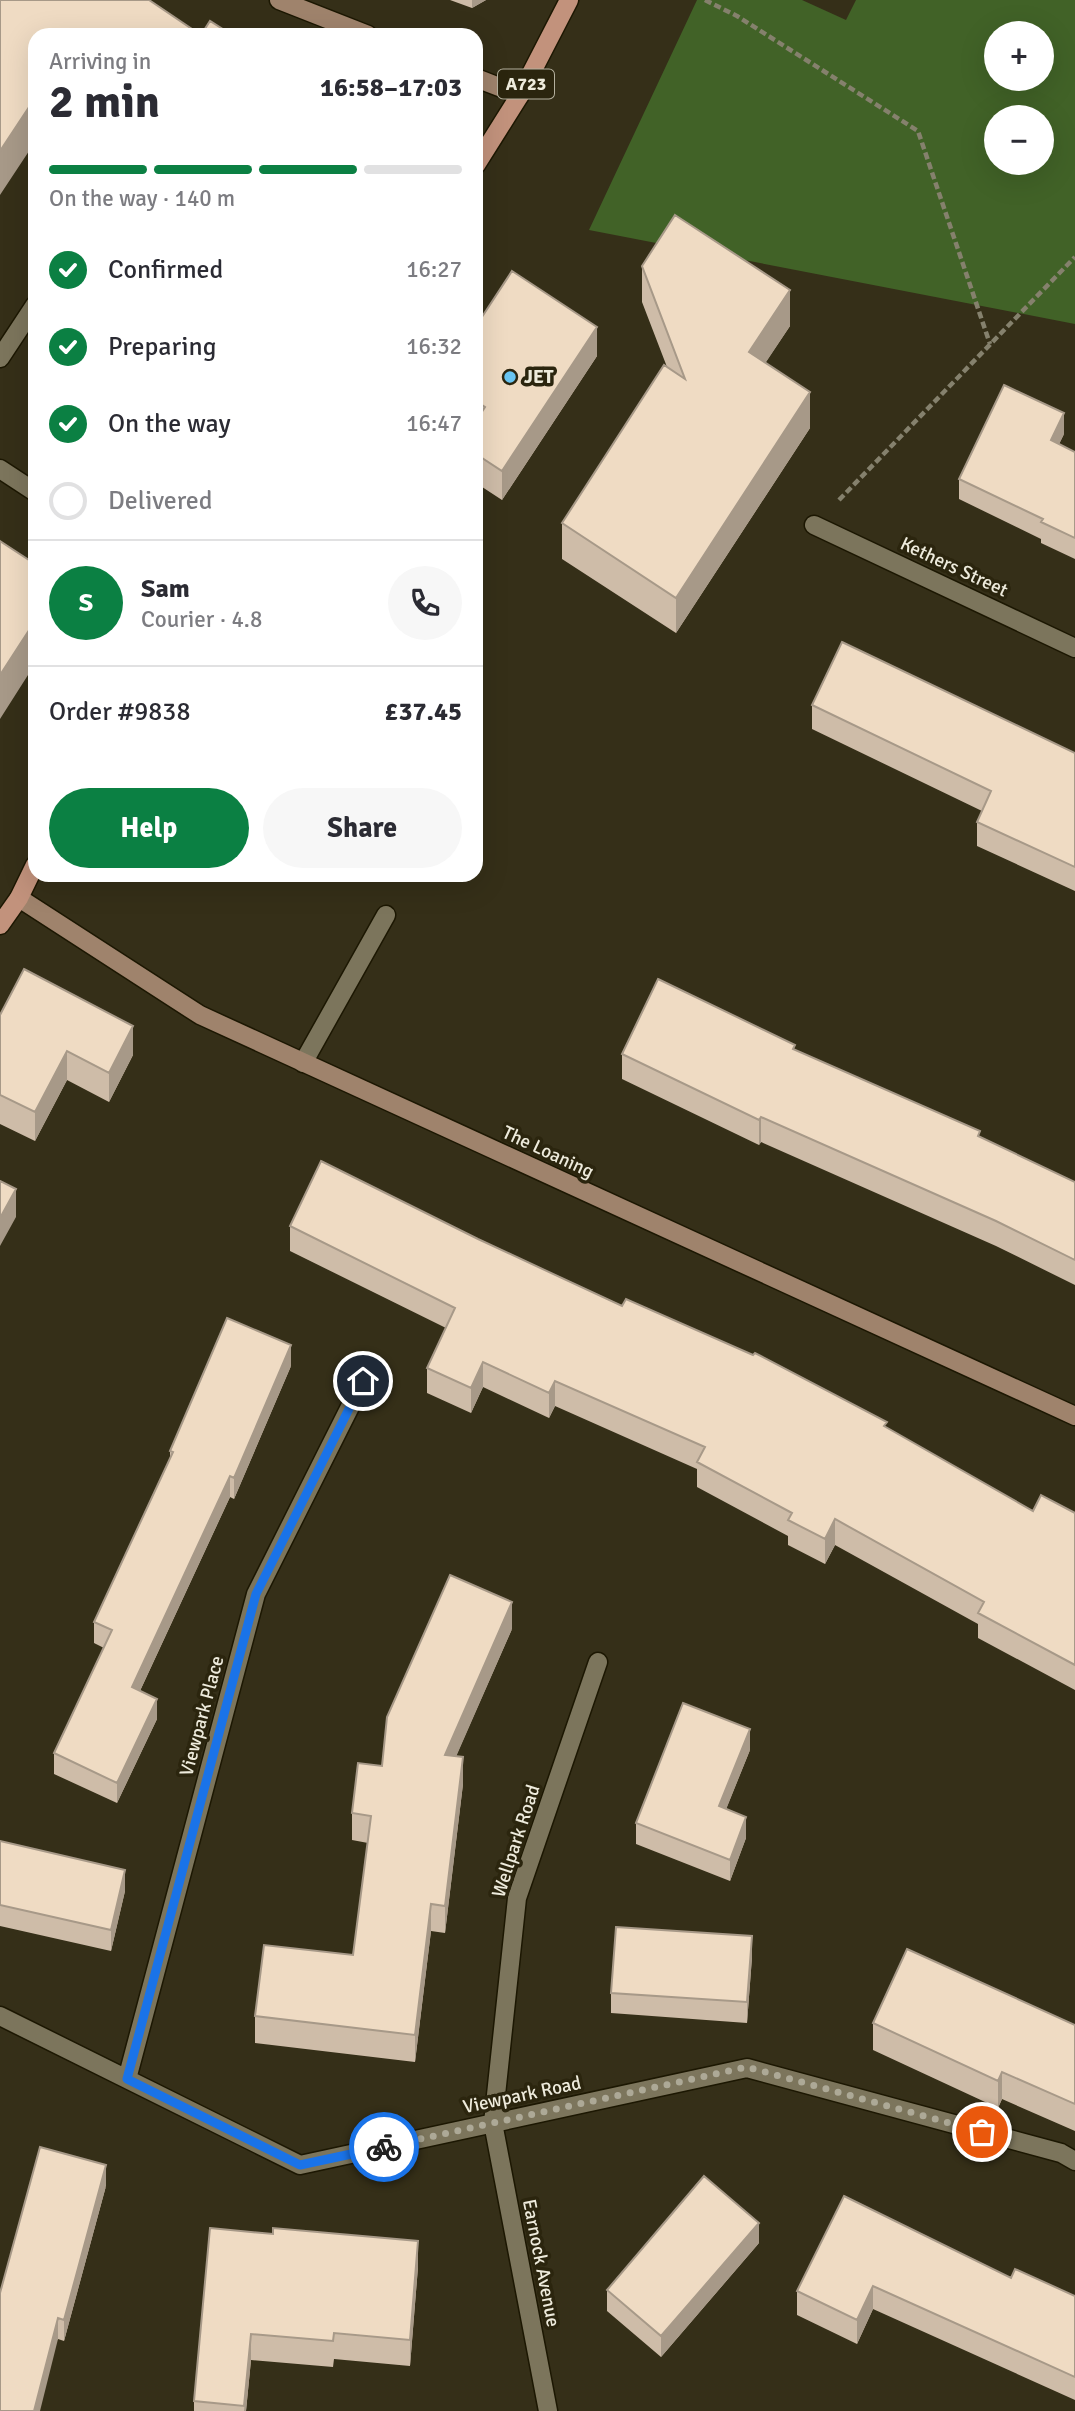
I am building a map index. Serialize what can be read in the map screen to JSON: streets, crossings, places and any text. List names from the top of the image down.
{
  "streets": {
    "main road": ["A723"],
    "street": [
      "Kethers Street",
      "The Loaning",
      "Viewpark Place",
      "Wellpark Road",
      "Viewpark Road",
      "Earnock Avenue"
    ]
  },
  "crossings": [
    ["Viewpark Place", "Viewpark Road"],
    ["Wellpark Road", "Viewpark Road"],
    ["Wellpark Road", "Earnock Avenue"],
    ["Viewpark Road", "Earnock Avenue"]
  ],
  "places": ["JET"],
  "page": {
    "map_buttons": ["+", "−"],
    "heading": ["2 min", "Arriving in", "16:58–17:03"],
    "panel": [
      "Sam",
      "Courier · 4.8",
      "Order #9838",
      "£37.45"
    ],
    "bar": "On the way · 140 m",
    "list": [
      ["Confirmed", "16:27"],
      ["Preparing", "16:32"],
      ["On the way", "16:47"],
      "Delivered"
    ],
    "round": "S",
    "buttons": ["Help", "Share"]
  }
}
